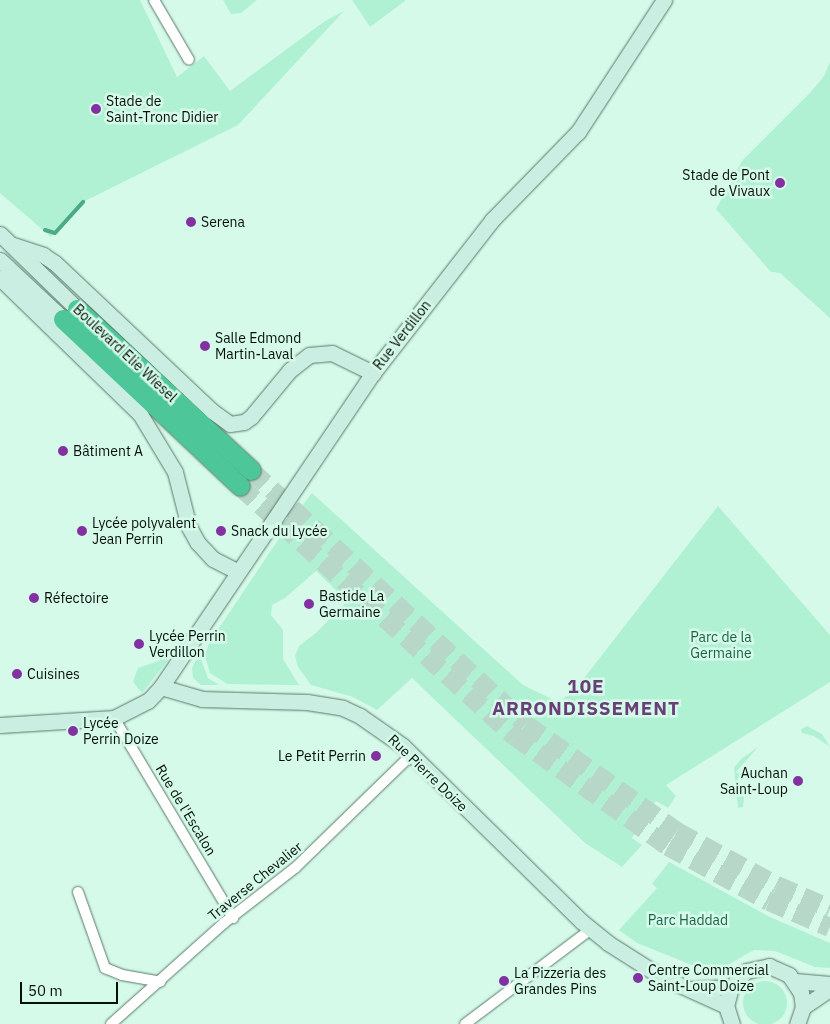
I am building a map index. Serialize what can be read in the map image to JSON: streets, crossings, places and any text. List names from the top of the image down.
{
  "streets": {
    "highway": ["Boulevard Elie Wiesel"],
    "street": [
      "Rue Verdillon",
      "Rue Pierre Doize",
      "Rue de l'Escalon",
      "Traverse Chevalier"
    ]
  },
  "crossings": [
    ["Rue Verdillon", "Rue Pierre Doize"],
    ["Rue Pierre Doize", "Traverse Chevalier"],
    ["Rue de l'Escalon", "Traverse Chevalier"]
  ],
  "districts": ["10E ARRONDISSEMENT"],
  "parks": ["Parc de la Germaine", "Parc Haddad"],
  "places": [
    "Stade de Saint-Tronc Didier",
    "Stade de Pont de Vivaux",
    "Serena",
    "Salle Edmond Martin-Laval",
    "Bâtiment A",
    "Lycée polyvalent Jean Perrin",
    "Snack du Lycée",
    "Réfectoire",
    "Bastide La Germaine",
    "Lycée Perrin Verdillon",
    "Cuisines",
    "Lycée Perrin Doize",
    "Le Petit Perrin",
    "Auchan Saint-Loup",
    "Centre Commercial Saint-Loup Doize",
    "La Pizzeria des Grandes Pins"
  ],
  "scale_bar": "50 m"
}
